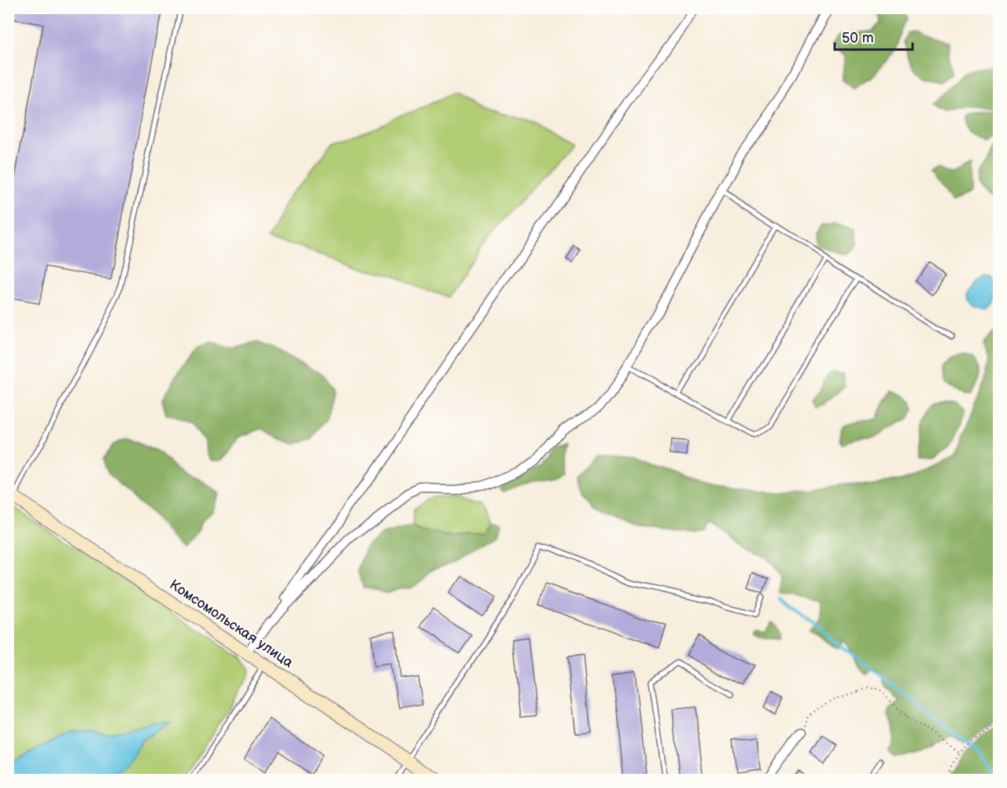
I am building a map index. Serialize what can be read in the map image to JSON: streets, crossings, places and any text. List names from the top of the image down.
{
  "streets": {
    "main road": ["Комсомольская улица"]
  },
  "scale_bar": "50 m"
}
